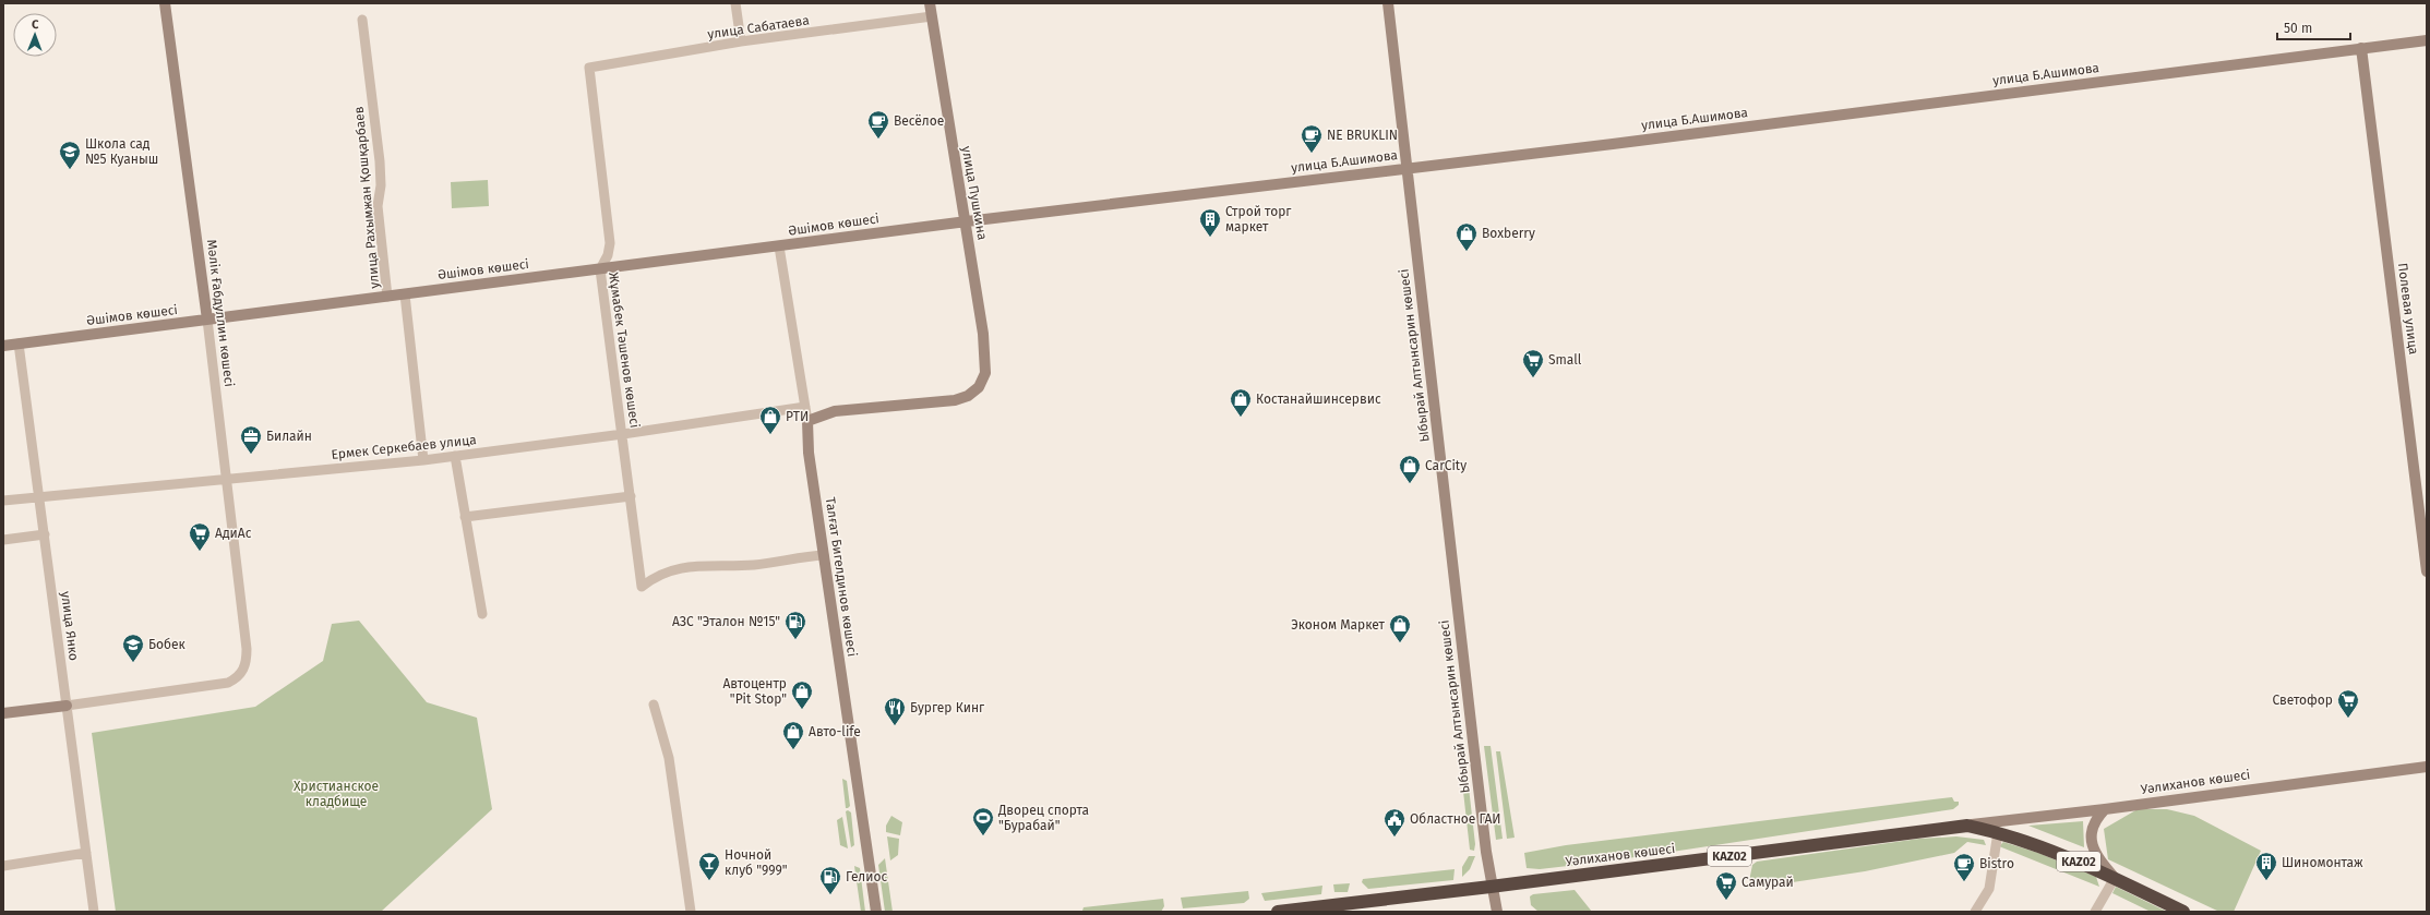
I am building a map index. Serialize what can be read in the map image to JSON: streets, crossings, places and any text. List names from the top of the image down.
{
  "streets": {
    "highway": ["Уәлиханов көшесі", "KАZ02"],
    "street": [
      "улица Сабатаева",
      "улица Б.Ашимова",
      "улица Пушкина",
      "улица Рахымжан Қошқарбаев",
      "Әшімов көшесі",
      "Полевая улица",
      "Мәлік Ғабдуллин көшесі",
      "Жұмабек Тәшенов көшесі",
      "Ыбырай Алтынсарин көшесі",
      "Ермек Серкебаев улица",
      "Талғат Бигелдинов көшесі",
      "улица Янко"
    ]
  },
  "crossings": [
    ["улица Сабатаева", "улица Пушкина"],
    ["улица Сабатаева", "Жұмабек Тәшенов көшесі"],
    ["улица Б.Ашимова", "улица Пушкина"],
    ["улица Б.Ашимова", "Әшімов көшесі"],
    ["улица Б.Ашимова", "Полевая улица"],
    ["улица Б.Ашимова", "Ыбырай Алтынсарин көшесі"],
    ["улица Пушкина", "Әшімов көшесі"],
    ["улица Пушкина", "Талғат Бигелдинов көшесі"],
    ["улица Рахымжан Қошқарбаев", "Әшімов көшесі"],
    ["Әшімов көшесі", "Мәлік Ғабдуллин көшесі"],
    ["Әшімов көшесі", "Жұмабек Тәшенов көшесі"],
    ["Әшімов көшесі", "Талғат Бигелдинов көшесі"],
    ["Әшімов көшесі", "улица Янко"],
    ["Мәлік Ғабдуллин көшесі", "Ермек Серкебаев улица"],
    ["Мәлік Ғабдуллин көшесі", "улица Янко"],
    ["Жұмабек Тәшенов көшесі", "Ермек Серкебаев улица"],
    ["Жұмабек Тәшенов көшесі", "Талғат Бигелдинов көшесі"],
    ["Ыбырай Алтынсарин көшесі", "Уәлиханов көшесі"],
    ["Ермек Серкебаев улица", "Талғат Бигелдинов көшесі"],
    ["Ермек Серкебаев улица", "улица Янко"]
  ],
  "parks": ["Христианское кладбище"],
  "places": {
    "cafe": ["Весёлое", "NE BRUKLIN", "Bistro"],
    "school or university": ["Школа сад №5 Куаныш", "Бобек"],
    "building": ["Строй торг маркет", "Шиномонтаж"],
    "shop": [
      "Boxberry",
      "Костанайшинсервис",
      "РТИ",
      "CarCity",
      "Эконом Маркет",
      "Автоцентр \"Pit Stop\"",
      "Авто-life"
    ],
    "supermarket": [
      "Small",
      "АдиАс",
      "Светофор",
      "Самурай"
    ],
    "office": ["Билайн"],
    "fuel station": ["АЗС \"Эталон №15\"", "Гелиос"],
    "restaurant": ["Бургер Кинг"],
    "sports": ["Дворец спорта \"Бурабай\""],
    "public building": ["Областное ГАИ"],
    "bar": ["Ночной клуб \"999\""]
  },
  "scale_bar": "50 m",
  "north": "top"
}
